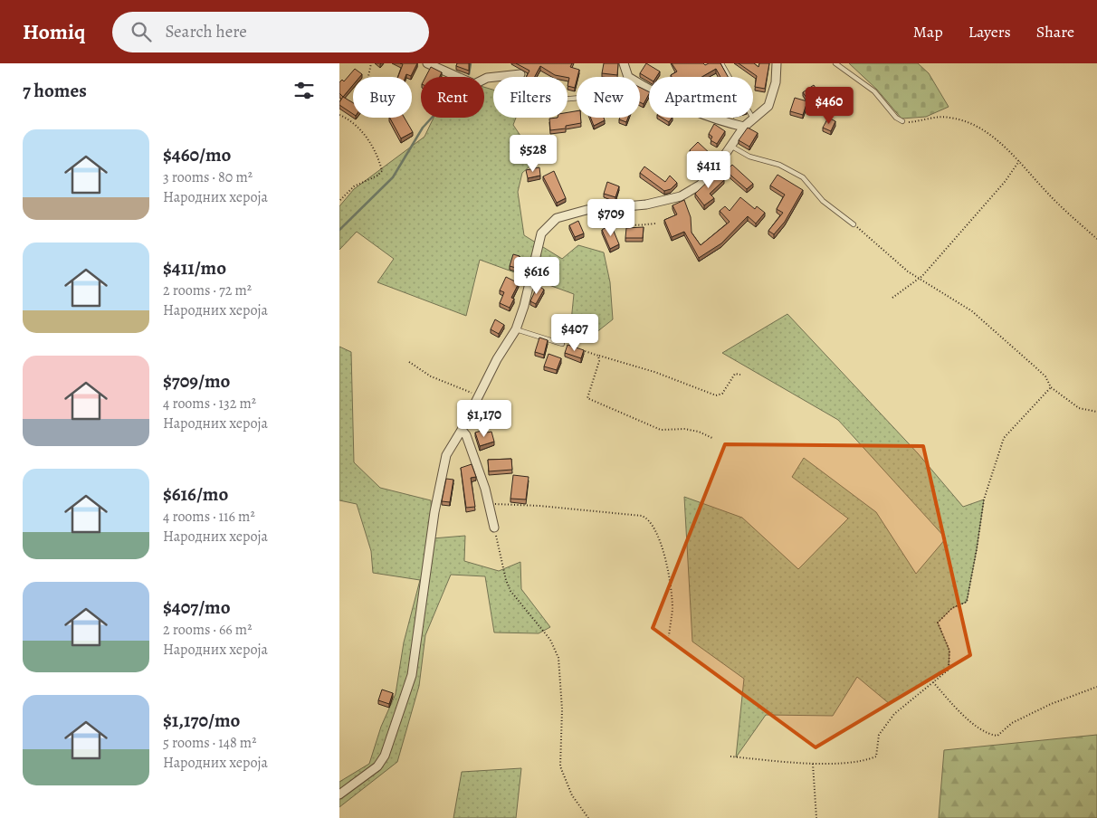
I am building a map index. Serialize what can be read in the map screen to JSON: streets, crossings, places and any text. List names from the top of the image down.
{
  "page": {
    "header": "Homiq",
    "search": "Search here",
    "nav": ["Map", "Layers", "Share"],
    "heading": "7 homes",
    "chip": [
      "Buy",
      "Rent",
      "Filters",
      "New",
      "Apartment"
    ],
    "price": [
      "$460",
      "$528",
      "$411",
      "$709",
      "$616",
      "$407",
      "$1,170"
    ],
    "list": [
      {
        "name": "$460/mo",
        "note": "3 rooms · 80 m² · Народних хероја"
      },
      {
        "name": "$411/mo",
        "note": "2 rooms · 72 m² · Народних хероја"
      },
      {
        "name": "$709/mo",
        "note": "4 rooms · 132 m² · Народних хероја"
      },
      {
        "name": "$616/mo",
        "note": "4 rooms · 116 m² · Народних хероја"
      },
      {
        "name": "$407/mo",
        "note": "2 rooms · 66 m² · Народних хероја"
      },
      {
        "name": "$1,170/mo",
        "note": "5 rooms · 148 m² · Народних хероја"
      }
    ]
  }
}
